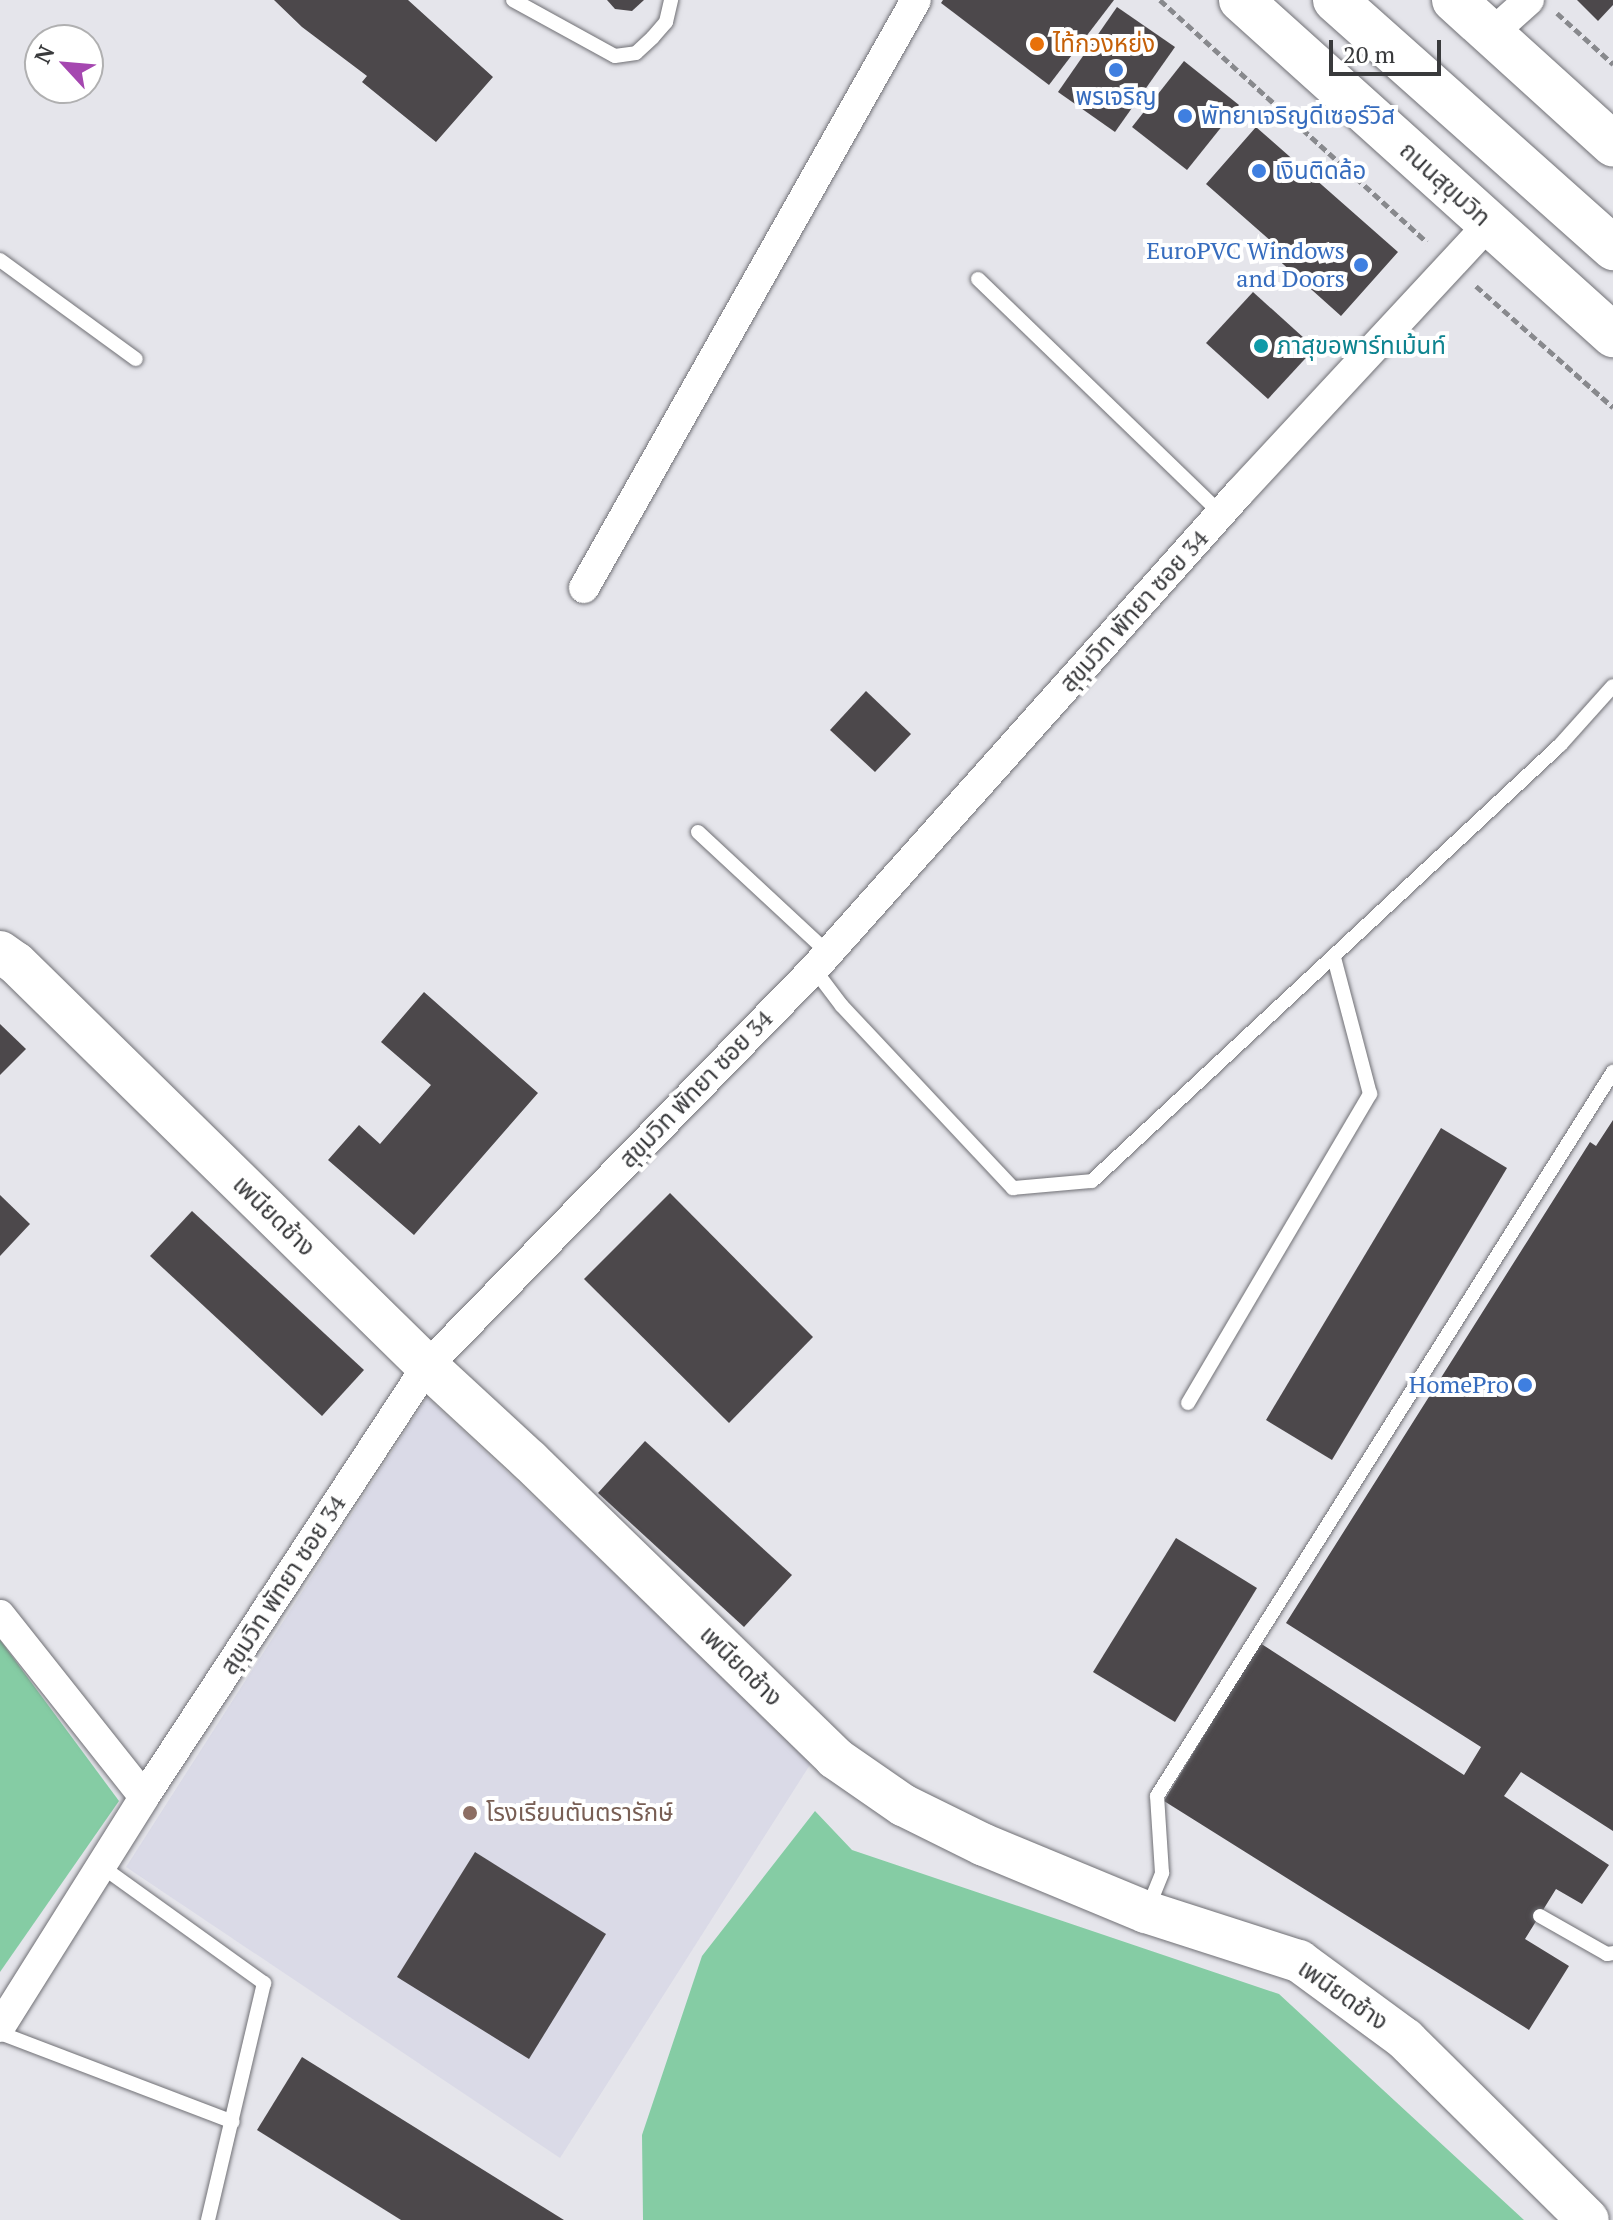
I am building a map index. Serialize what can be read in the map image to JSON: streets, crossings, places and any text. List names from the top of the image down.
{
  "streets": {
    "highway": ["ถนนสุขุมวิท"],
    "street": ["สุขุมวิท พัทยา ซอย 34", "เพนียดช้าง"]
  },
  "crossings": [
    ["ถนนสุขุมวิท", "สุขุมวิท พัทยา ซอย 34"],
    ["สุขุมวิท พัทยา ซอย 34", "เพนียดช้าง"]
  ],
  "places": [
    "ไท้กวงหย่ง",
    "พรเจริญ",
    "พัทยาเจริญดีเซอร์วิส",
    "เงินติดล้อ",
    "EuroPVC Windows and Doors",
    "ภาสุขอพาร์ทเม้นท์",
    "HomePro",
    "โรงเรียนตันตรารักษ์"
  ],
  "scale_bar": "20 m",
  "north": "top left"
}
